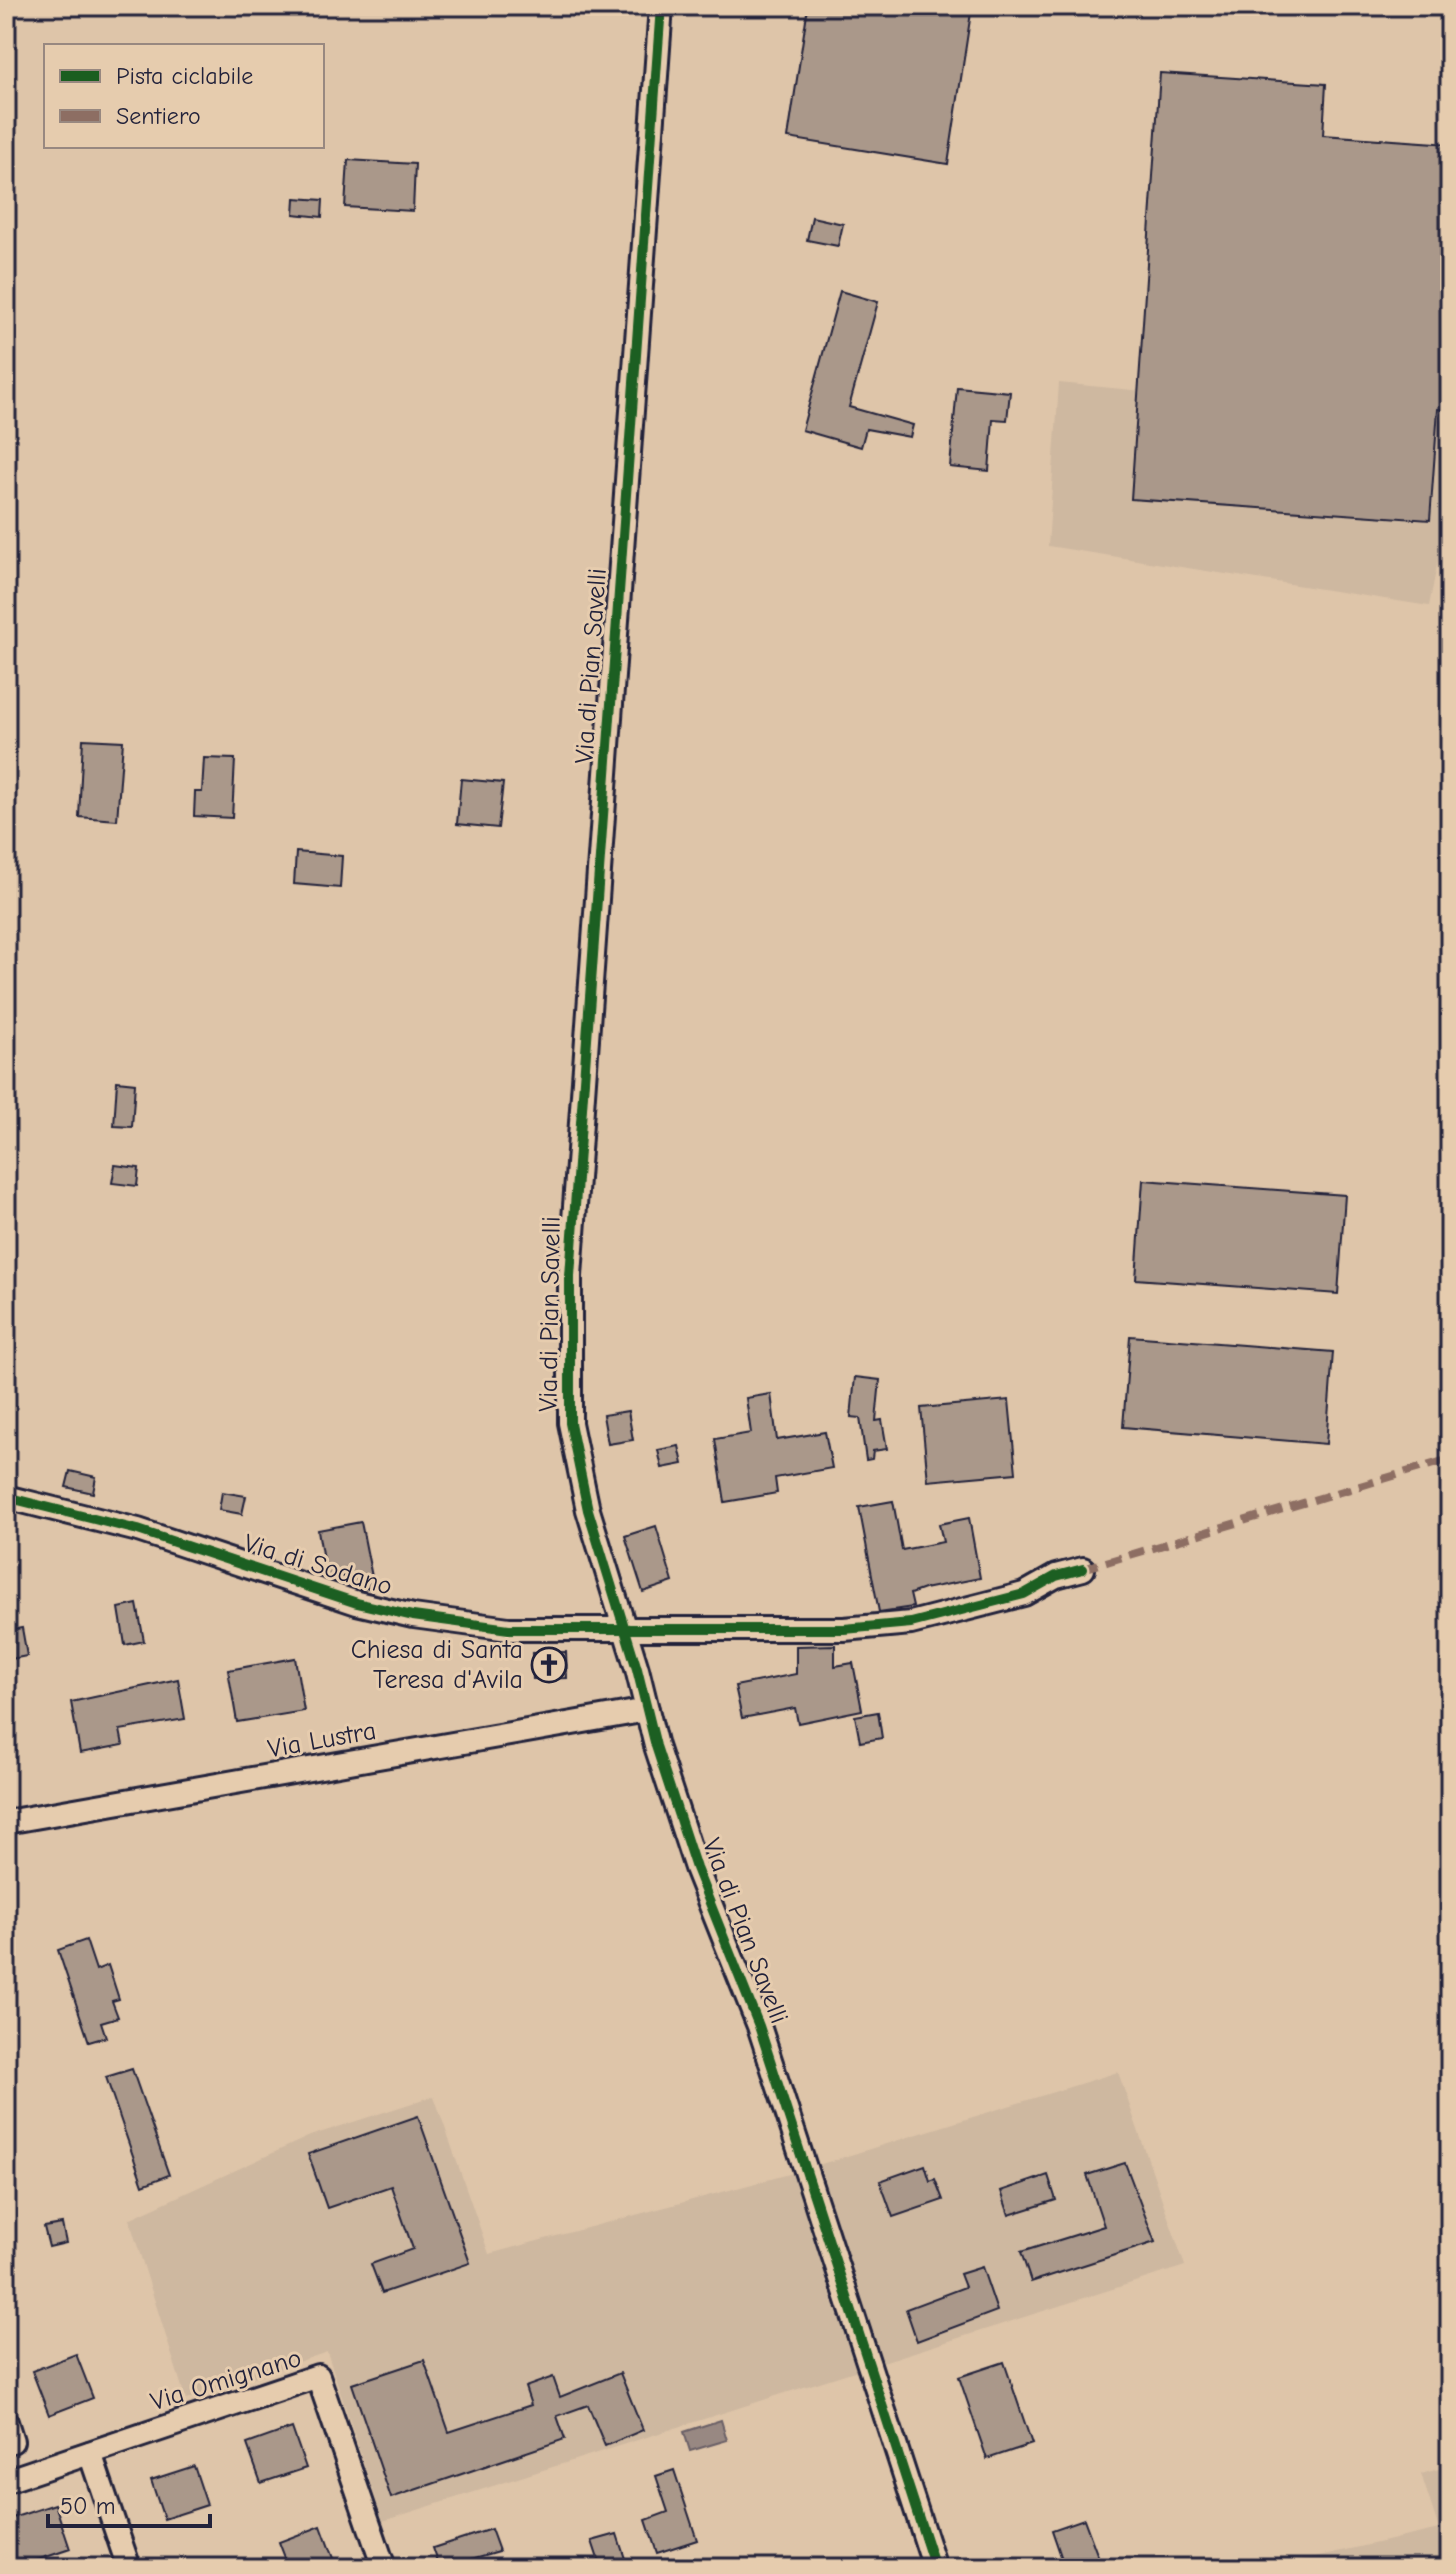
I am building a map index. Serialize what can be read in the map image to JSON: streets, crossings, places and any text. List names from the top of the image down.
{
  "streets": {
    "street": [
      "Via di Pian Savelli",
      "Via di Sodano",
      "Via Lustra",
      "Via Omignano"
    ]
  },
  "crossings": [
    ["Via di Pian Savelli", "Via di Sodano"],
    ["Via di Pian Savelli", "Via Lustra"]
  ],
  "places": {
    "church": ["Chiesa di Santa Teresa d'Avila"]
  },
  "legend": ["Pista ciclabile", "Sentiero"],
  "scale_bar": "50 m"
}
